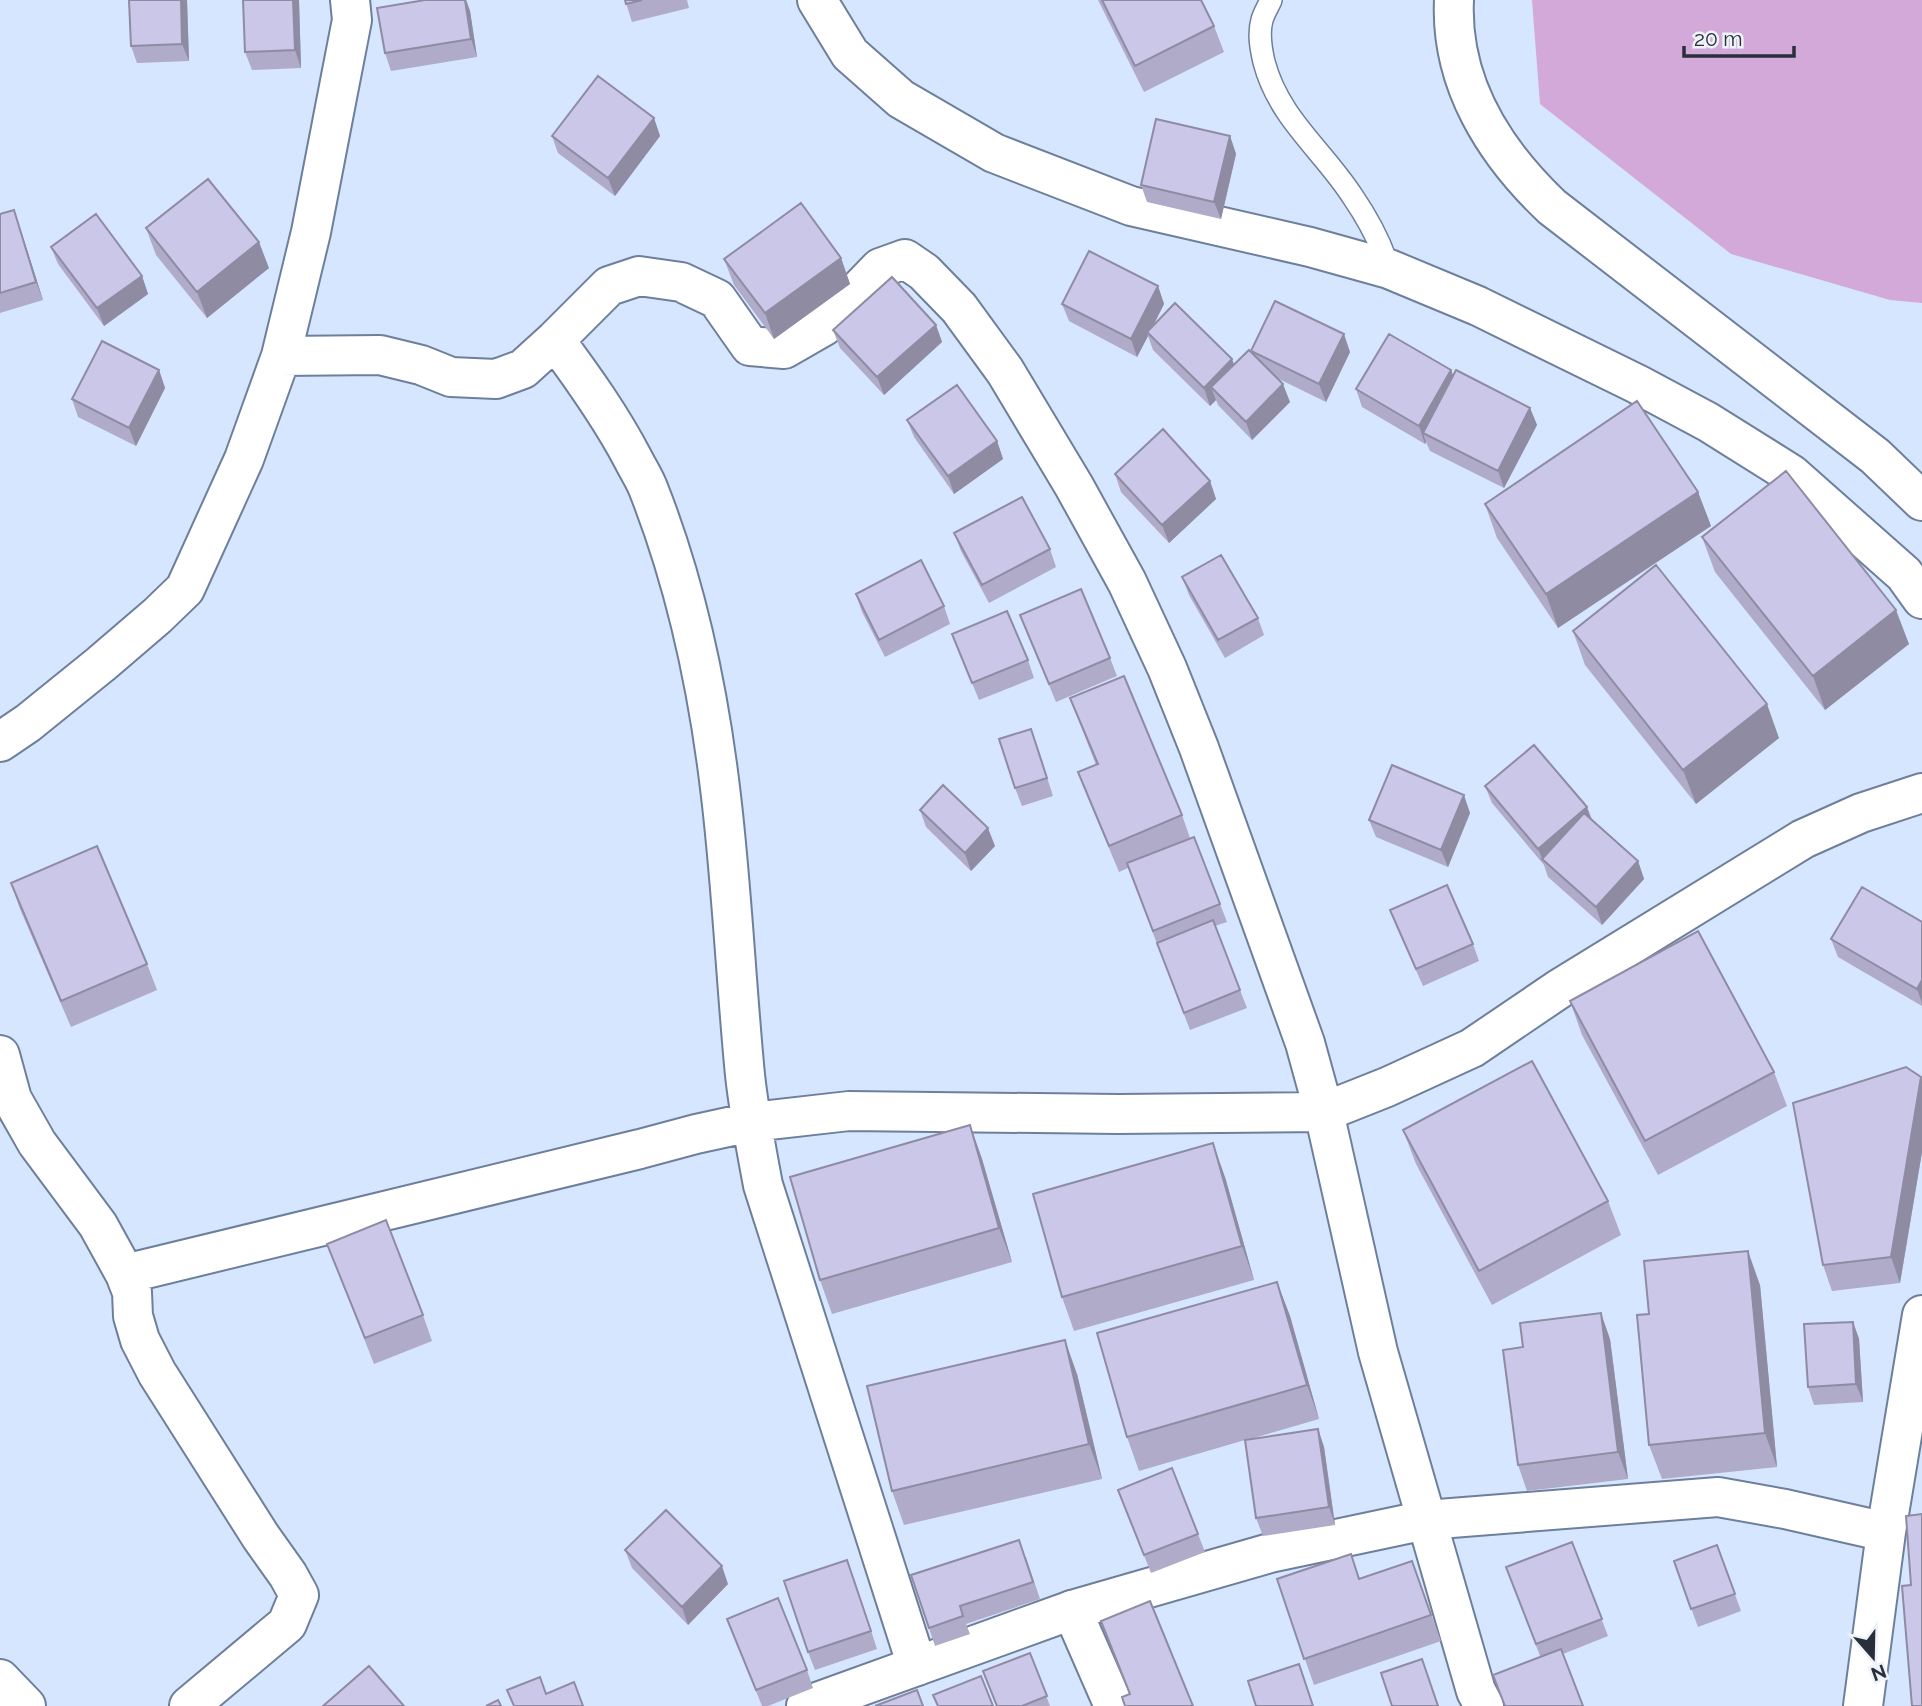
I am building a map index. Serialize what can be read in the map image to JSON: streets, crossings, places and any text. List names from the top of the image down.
{
  "scale_bar": "20 m",
  "north": "bottom"
}
